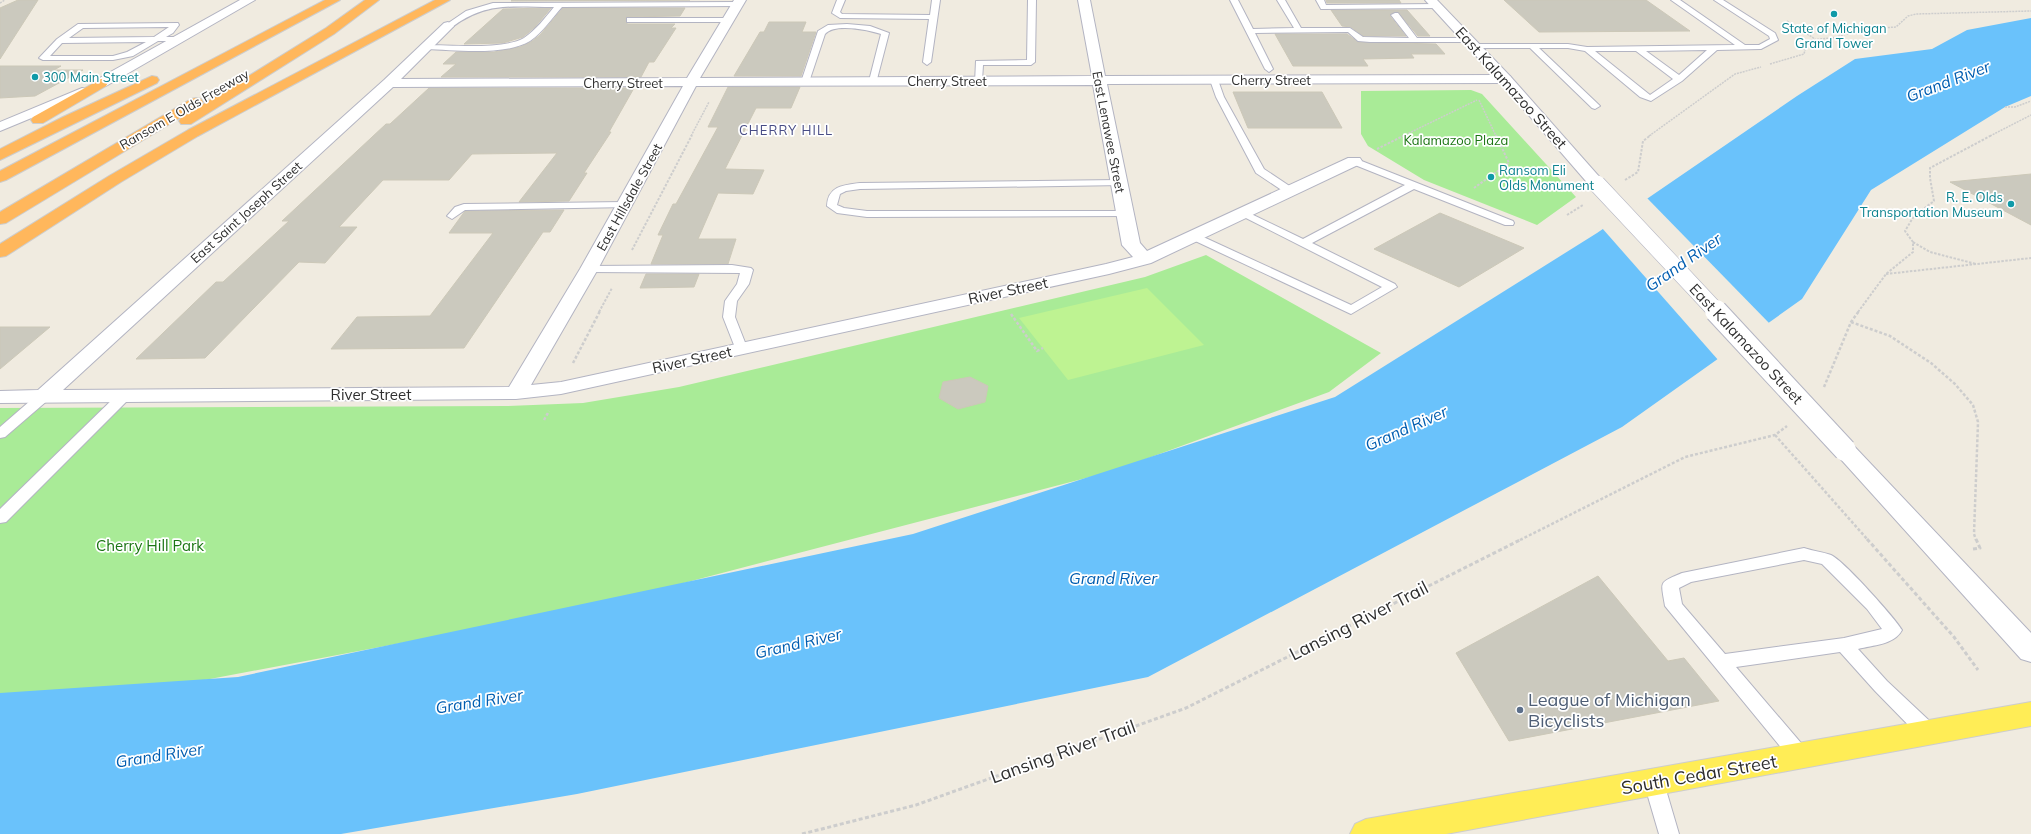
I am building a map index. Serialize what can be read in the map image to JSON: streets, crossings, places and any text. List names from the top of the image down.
{
  "streets": {
    "highway": ["Ransom E Olds Freeway"],
    "main road": ["South Cedar Street"],
    "street": [
      "Cherry Street",
      "East Kalamazoo Street",
      "East Lenawee Street",
      "East Hillsdale Street",
      "East Saint Joseph Street",
      "River Street"
    ],
    "path": ["Lansing River Trail"]
  },
  "crossings": [
    ["Cherry Street", "East Kalamazoo Street"],
    ["Cherry Street", "East Lenawee Street"],
    ["Cherry Street", "East Hillsdale Street"],
    ["Cherry Street", "East Saint Joseph Street"],
    ["East Lenawee Street", "River Street"],
    ["East Hillsdale Street", "River Street"],
    ["East Saint Joseph Street", "River Street"]
  ],
  "districts": ["CHERRY HILL"],
  "water": ["Grand River"],
  "parks": ["Kalamazoo Plaza", "Cherry Hill Park"],
  "places": [
    "State of Michigan Grand Tower",
    "300 Main Street",
    "Ransom Eli Olds Monument",
    "R. E. Olds Transportation Museum",
    "League of Michigan Bicyclists"
  ]
}
